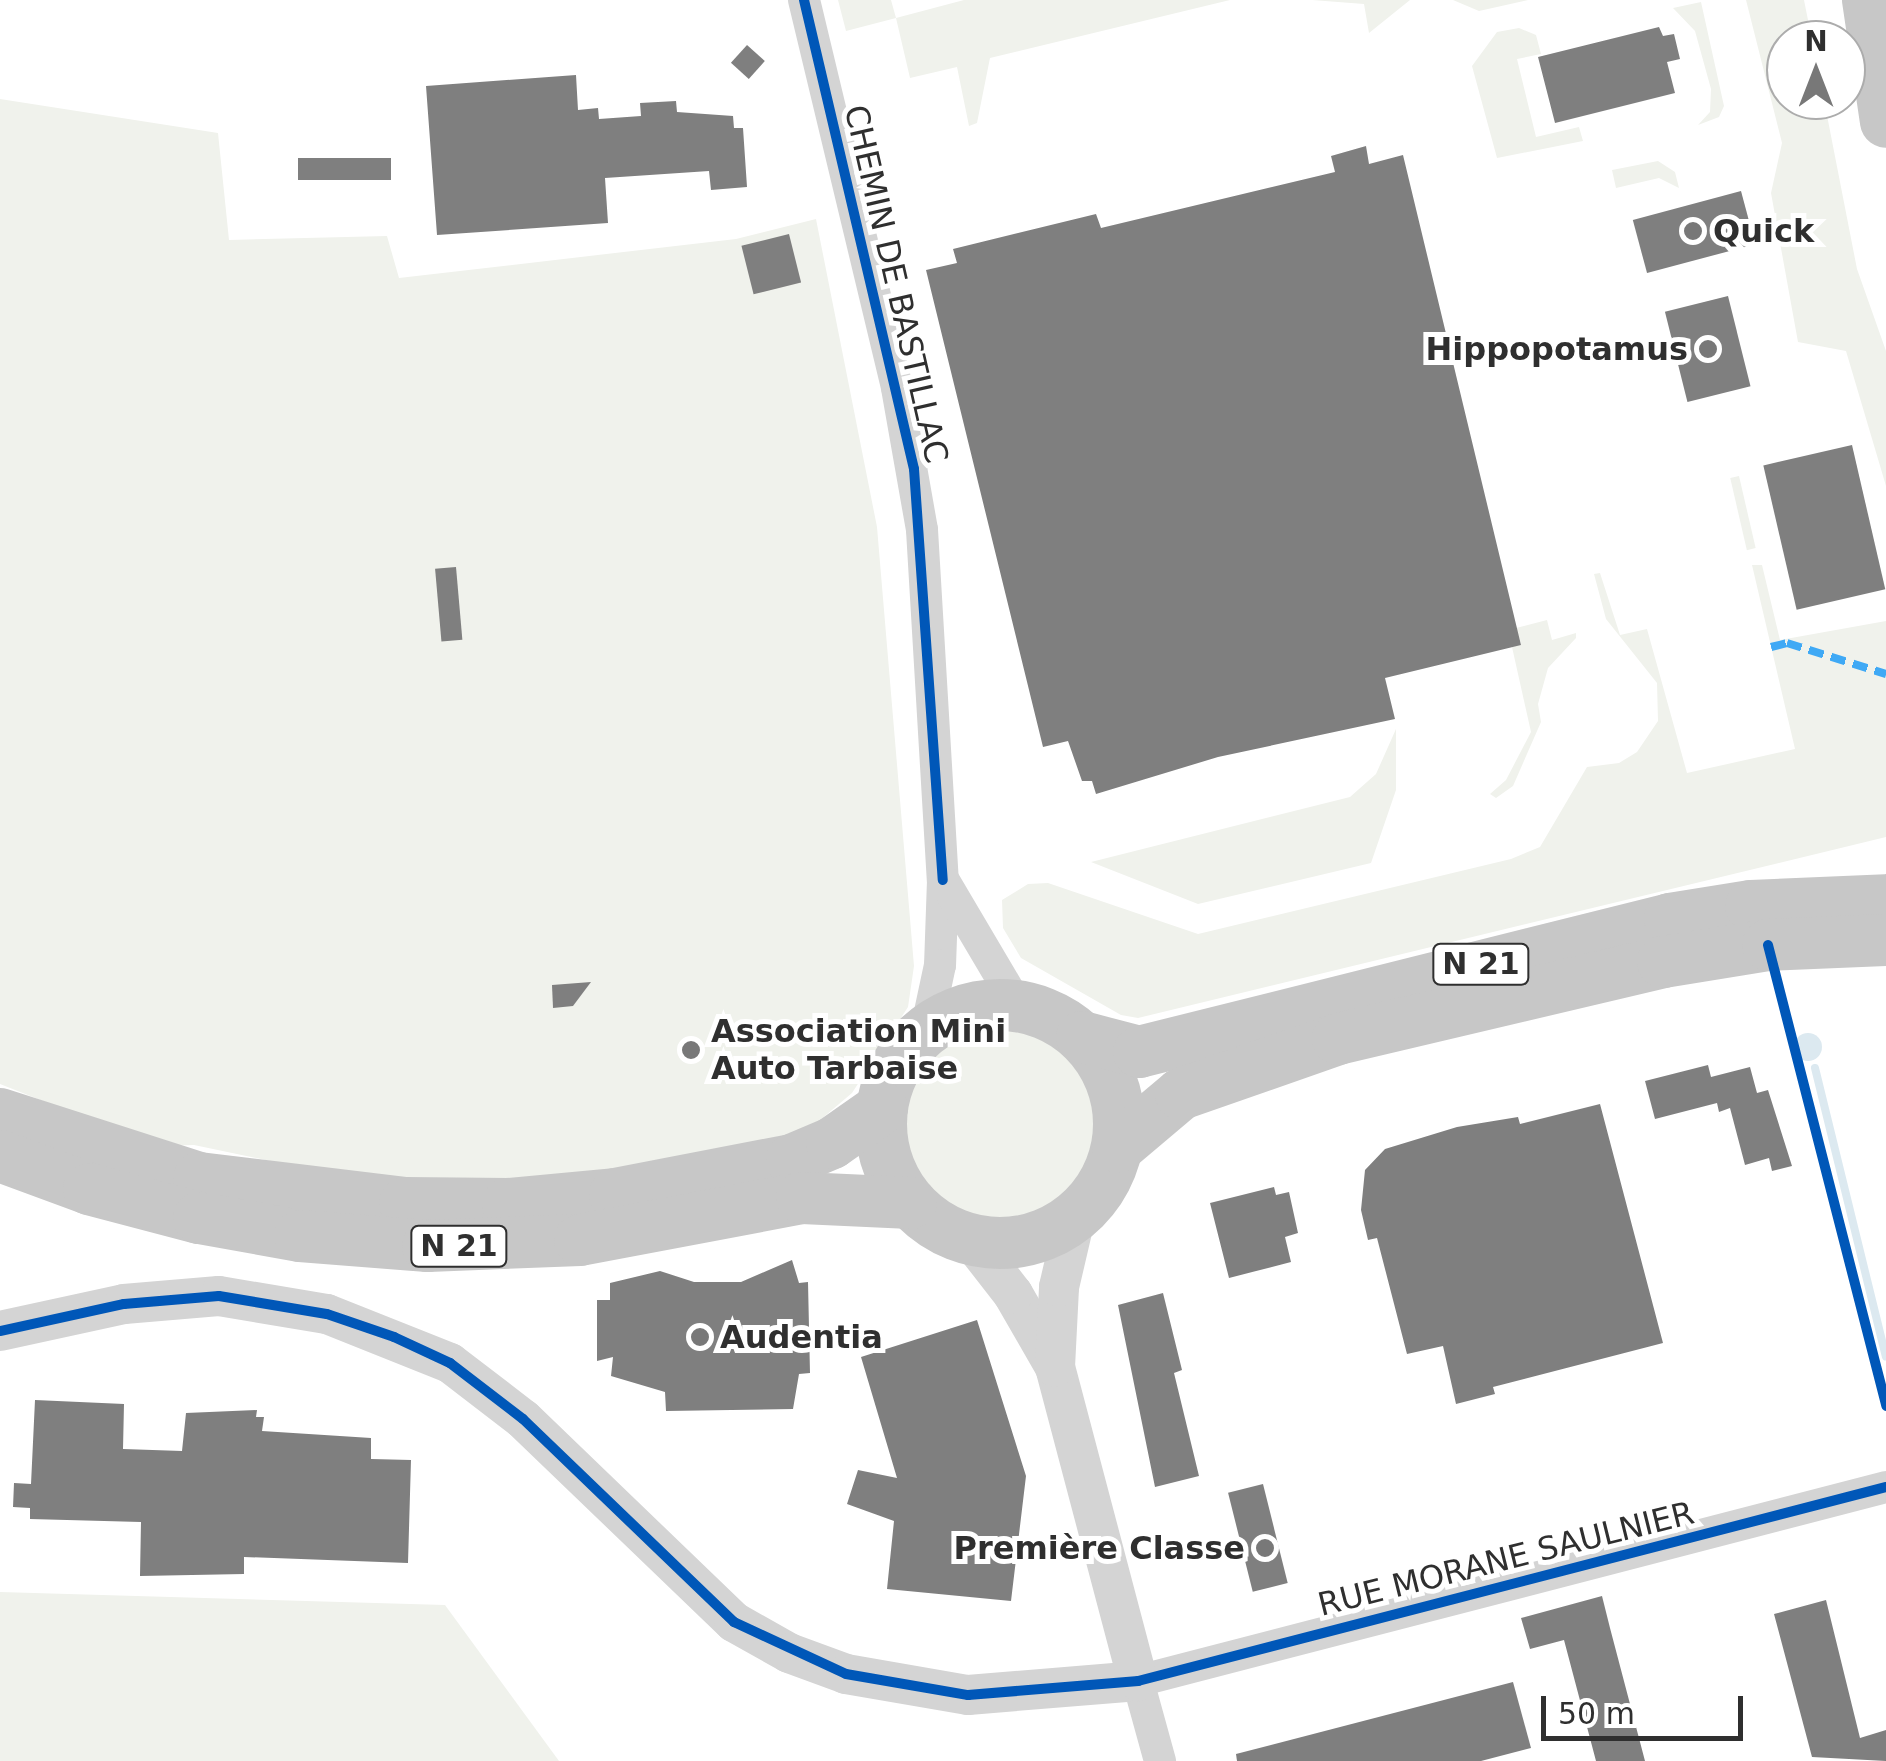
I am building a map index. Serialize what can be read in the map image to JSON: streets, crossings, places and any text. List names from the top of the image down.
{
  "streets": {
    "main road": ["N 21"],
    "street": ["CHEMIN DE BASTILLAC", "RUE MORANE SAULNIER"]
  },
  "crossings": [
    ["CHEMIN DE BASTILLAC", "N 21"]
  ],
  "places": [
    "Quick",
    "Hippopotamus",
    "Association Mini Auto Tarbaise",
    "Audentia",
    "Première Classe"
  ],
  "scale_bar": "50 m",
  "north": "top"
}
